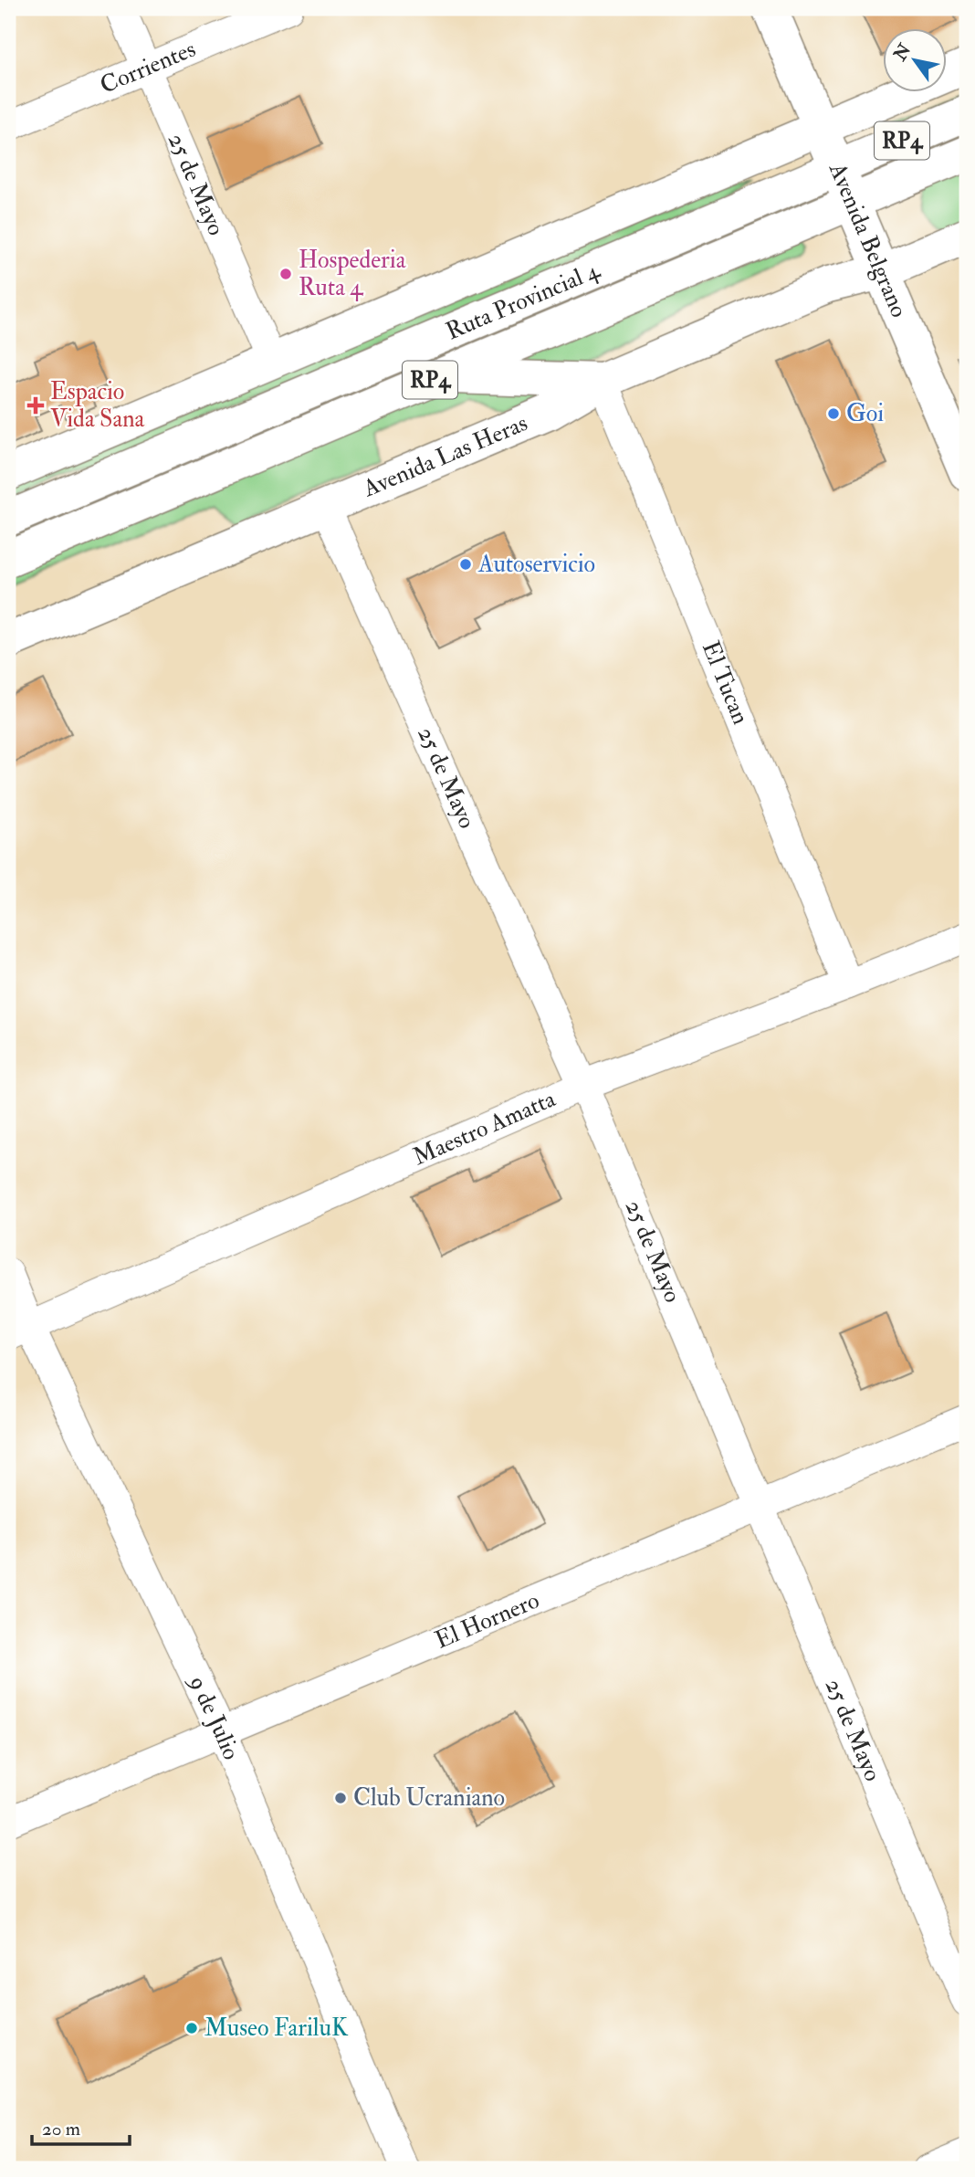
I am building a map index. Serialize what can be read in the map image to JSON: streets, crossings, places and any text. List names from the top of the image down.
{
  "streets": {
    "main road": [
      "RP4",
      "Avenida Belgrano",
      "Ruta Provincial 4",
      "Avenida Las Heras"
    ],
    "street": [
      "Corrientes",
      "25 de Mayo",
      "El Tucan",
      "Maestro Amatta",
      "El Hornero",
      "9 de Julio"
    ]
  },
  "crossings": [
    ["Corrientes", "25 de Mayo"],
    ["25 de Mayo", "Avenida Las Heras"],
    ["25 de Mayo", "Maestro Amatta"],
    ["25 de Mayo", "El Hornero"],
    ["Avenida Belgrano", "Ruta Provincial 4"],
    ["Avenida Belgrano", "Avenida Las Heras"],
    ["Avenida Las Heras", "El Tucan"],
    ["El Tucan", "Maestro Amatta"],
    ["Maestro Amatta", "9 de Julio"],
    ["El Hornero", "9 de Julio"]
  ],
  "places": {
    "other": [
      "Hospederia Ruta 4",
      "Goi",
      "Autoservicio",
      "Club Ucraniano",
      "Museo FariluK"
    ],
    "health": ["Espacio Vida Sana"]
  },
  "scale_bar": "20 m",
  "north": "top left"
}
